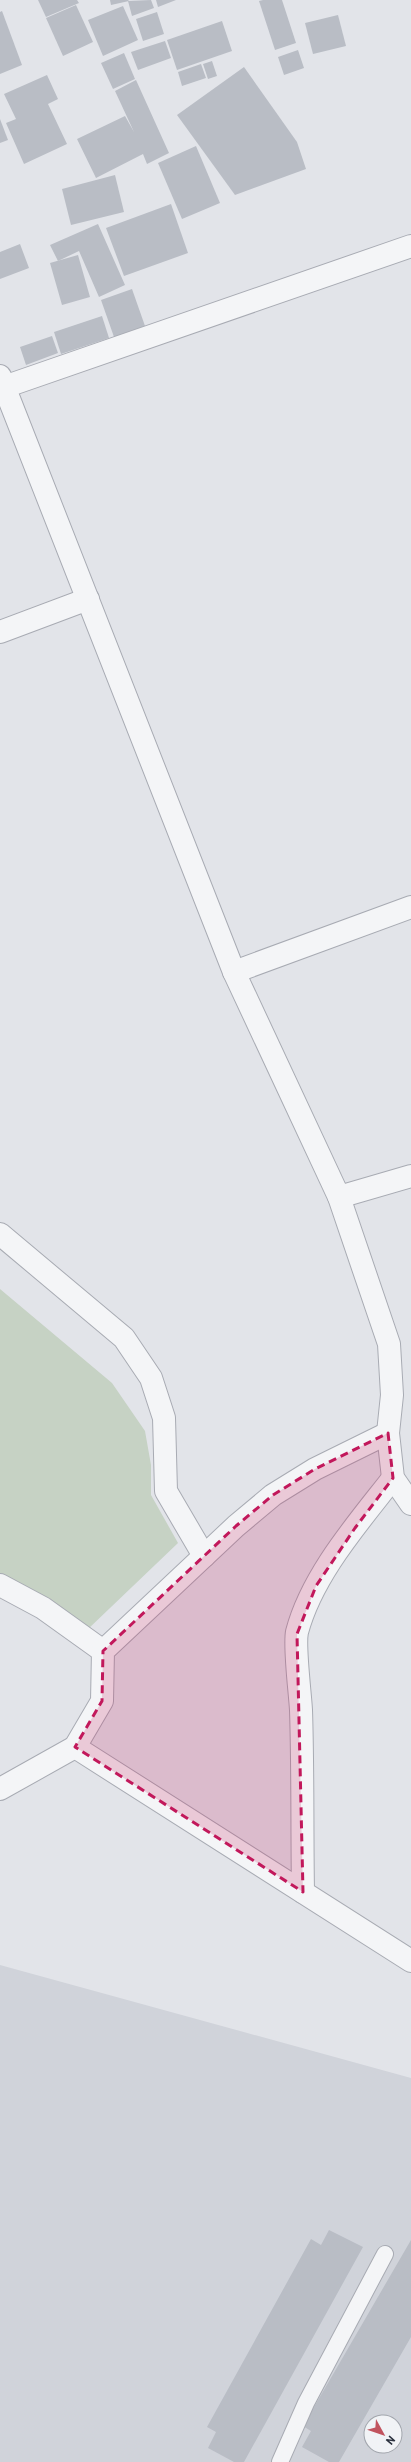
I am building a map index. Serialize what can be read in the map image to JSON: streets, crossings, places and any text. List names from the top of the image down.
{
  "north": "bottom right"
}
